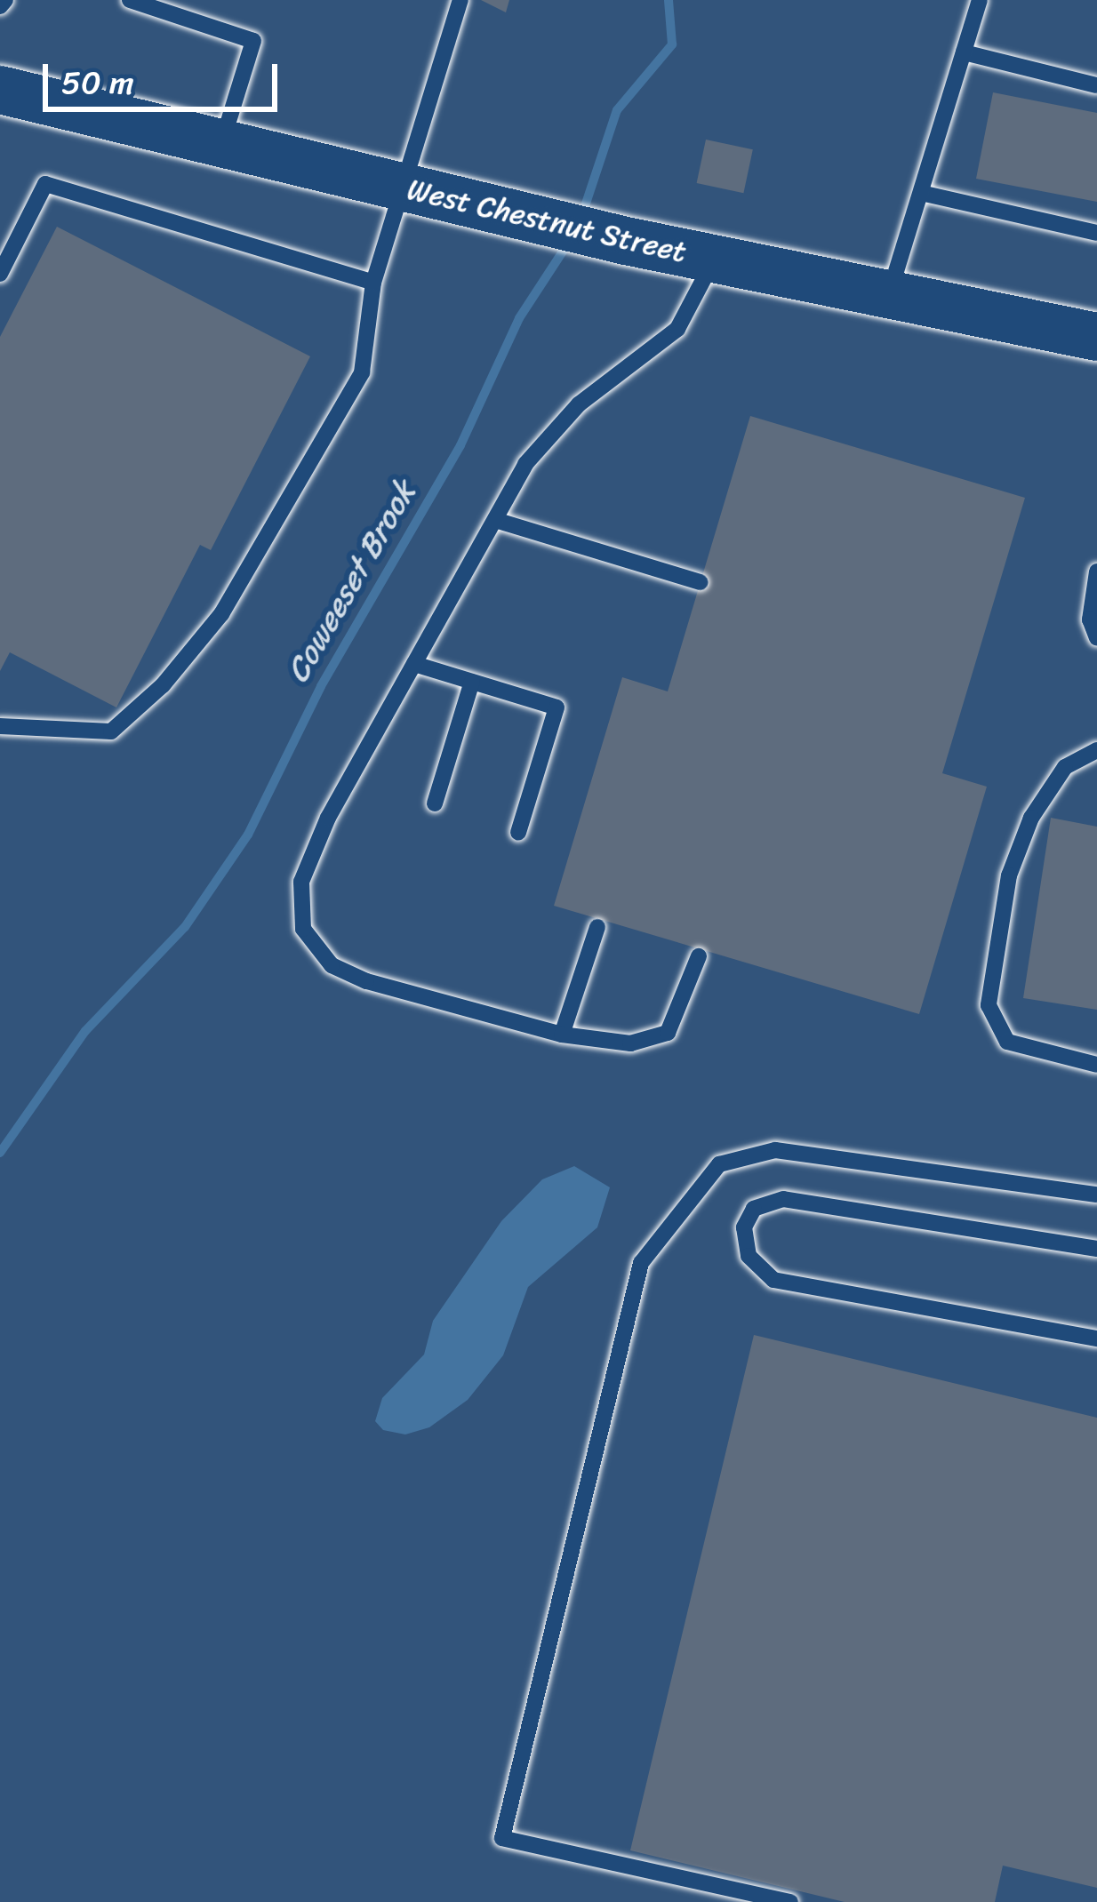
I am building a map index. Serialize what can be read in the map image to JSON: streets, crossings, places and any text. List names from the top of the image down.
{
  "streets": {
    "main road": ["West Chestnut Street"]
  },
  "water": ["Coweeset Brook"],
  "scale_bar": "50 m"
}
